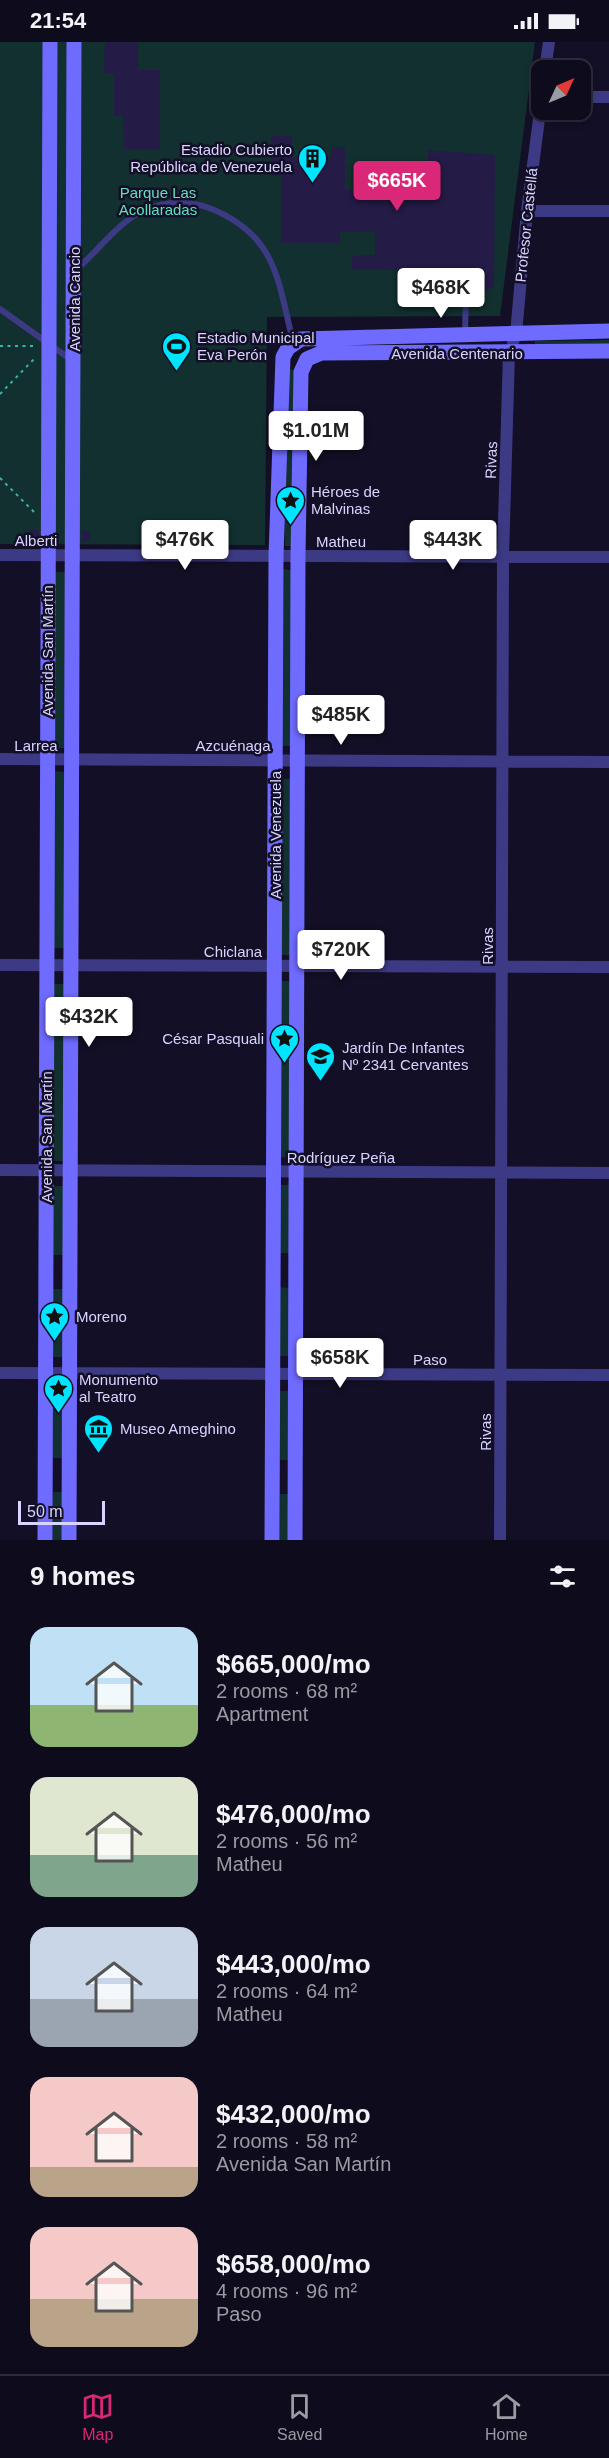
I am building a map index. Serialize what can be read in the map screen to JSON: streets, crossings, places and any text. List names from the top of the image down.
{
  "streets": {
    "main road": [
      "Avenida Cancio",
      "Avenida Centenario",
      "Avenida San Martín",
      "Avenida Venezuela"
    ],
    "street": [
      "Profesor Castellá",
      "Rivas",
      "Alberti",
      "Matheu",
      "Larrea",
      "Azcuénaga",
      "Chiclana",
      "Rodríguez Peña",
      "Paso"
    ]
  },
  "crossings": [
    ["Profesor Castellá", "Avenida Centenario"],
    ["Profesor Castellá", "Rivas"],
    ["Avenida Cancio", "Alberti"],
    ["Avenida Cancio", "Matheu"],
    ["Avenida Cancio", "Avenida San Martín"],
    ["Avenida Centenario", "Rivas"],
    ["Avenida Centenario", "Avenida Venezuela"],
    ["Rivas", "Matheu"],
    ["Rivas", "Azcuénaga"],
    ["Rivas", "Chiclana"],
    ["Rivas", "Rodríguez Peña"],
    ["Rivas", "Paso"],
    ["Alberti", "Matheu"],
    ["Alberti", "Avenida San Martín"],
    ["Matheu", "Avenida San Martín"],
    ["Matheu", "Avenida Venezuela"],
    ["Avenida San Martín", "Larrea"],
    ["Avenida San Martín", "Azcuénaga"],
    ["Avenida San Martín", "Chiclana"],
    ["Avenida San Martín", "Rodríguez Peña"],
    ["Avenida San Martín", "Paso"],
    ["Larrea", "Azcuénaga"],
    ["Azcuénaga", "Avenida Venezuela"],
    ["Avenida Venezuela", "Chiclana"],
    ["Avenida Venezuela", "Rodríguez Peña"],
    ["Avenida Venezuela", "Paso"]
  ],
  "parks": ["Parque Las Acollaradas"],
  "places": {
    "building": ["Estadio Cubierto República de Venezuela"],
    "sports": ["Estadio Municipal Eva Perón"],
    "place": [
      "Héroes de Malvinas",
      "César Pasquali",
      "Moreno",
      "Monumento al Teatro"
    ],
    "school or university": ["Jardín De Infantes Nº 2341 Cervantes"],
    "museum": ["Museo Ameghino"]
  },
  "scale_bar": "50 m",
  "north": "top right",
  "page": {
    "status": "21:54",
    "price": [
      "$665K",
      "$468K",
      "$1.01M",
      "$476K",
      "$443K",
      "$485K",
      "$720K",
      "$432K",
      "$658K"
    ],
    "scale": "50 m",
    "heading": "9 homes",
    "list": [
      {
        "name": "$665,000/mo",
        "note": "2 rooms · 68 m² · Apartment"
      },
      {
        "name": "$476,000/mo",
        "note": "2 rooms · 56 m² · Matheu"
      },
      {
        "name": "$443,000/mo",
        "note": "2 rooms · 64 m² · Matheu"
      },
      {
        "name": "$432,000/mo",
        "note": "2 rooms · 58 m² · Avenida San Martín"
      },
      {
        "name": "$658,000/mo",
        "note": "4 rooms · 96 m² · Paso"
      }
    ],
    "tabs": ["Map", "Saved", "Home"]
  }
}
